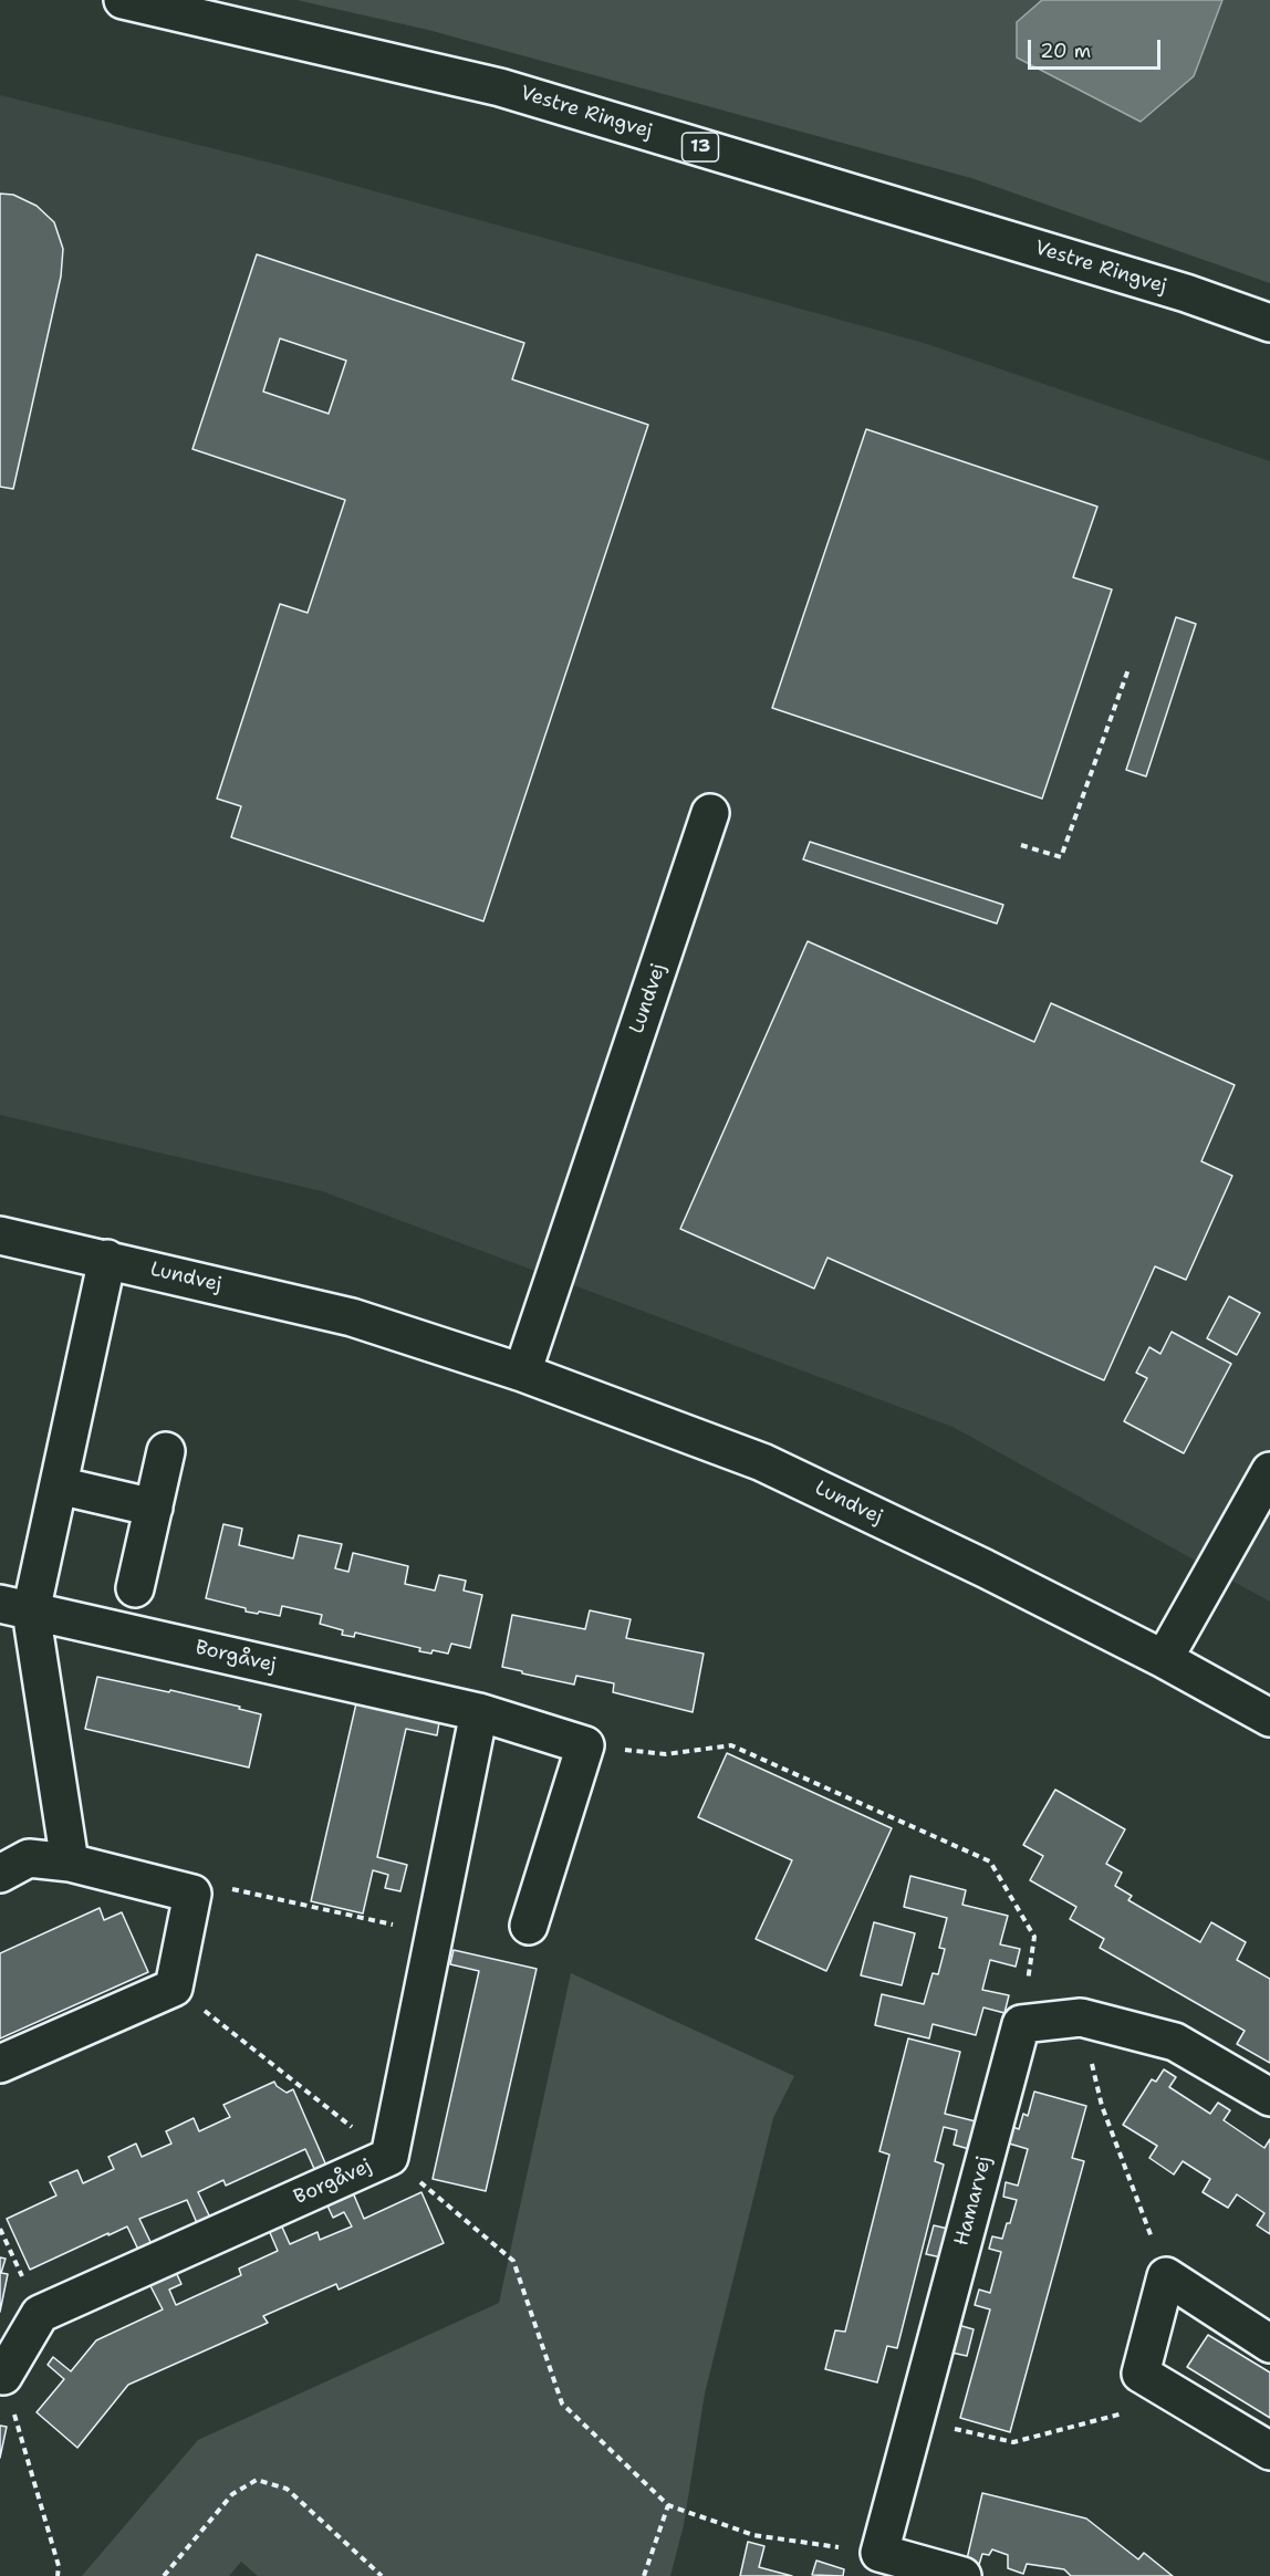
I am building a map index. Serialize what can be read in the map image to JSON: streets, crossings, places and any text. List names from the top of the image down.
{
  "streets": {
    "street": [
      "Vestre Ringvej",
      "13",
      "Lundvej",
      "Borgåvej",
      "Hamarvej"
    ]
  },
  "scale_bar": "20 m"
}
